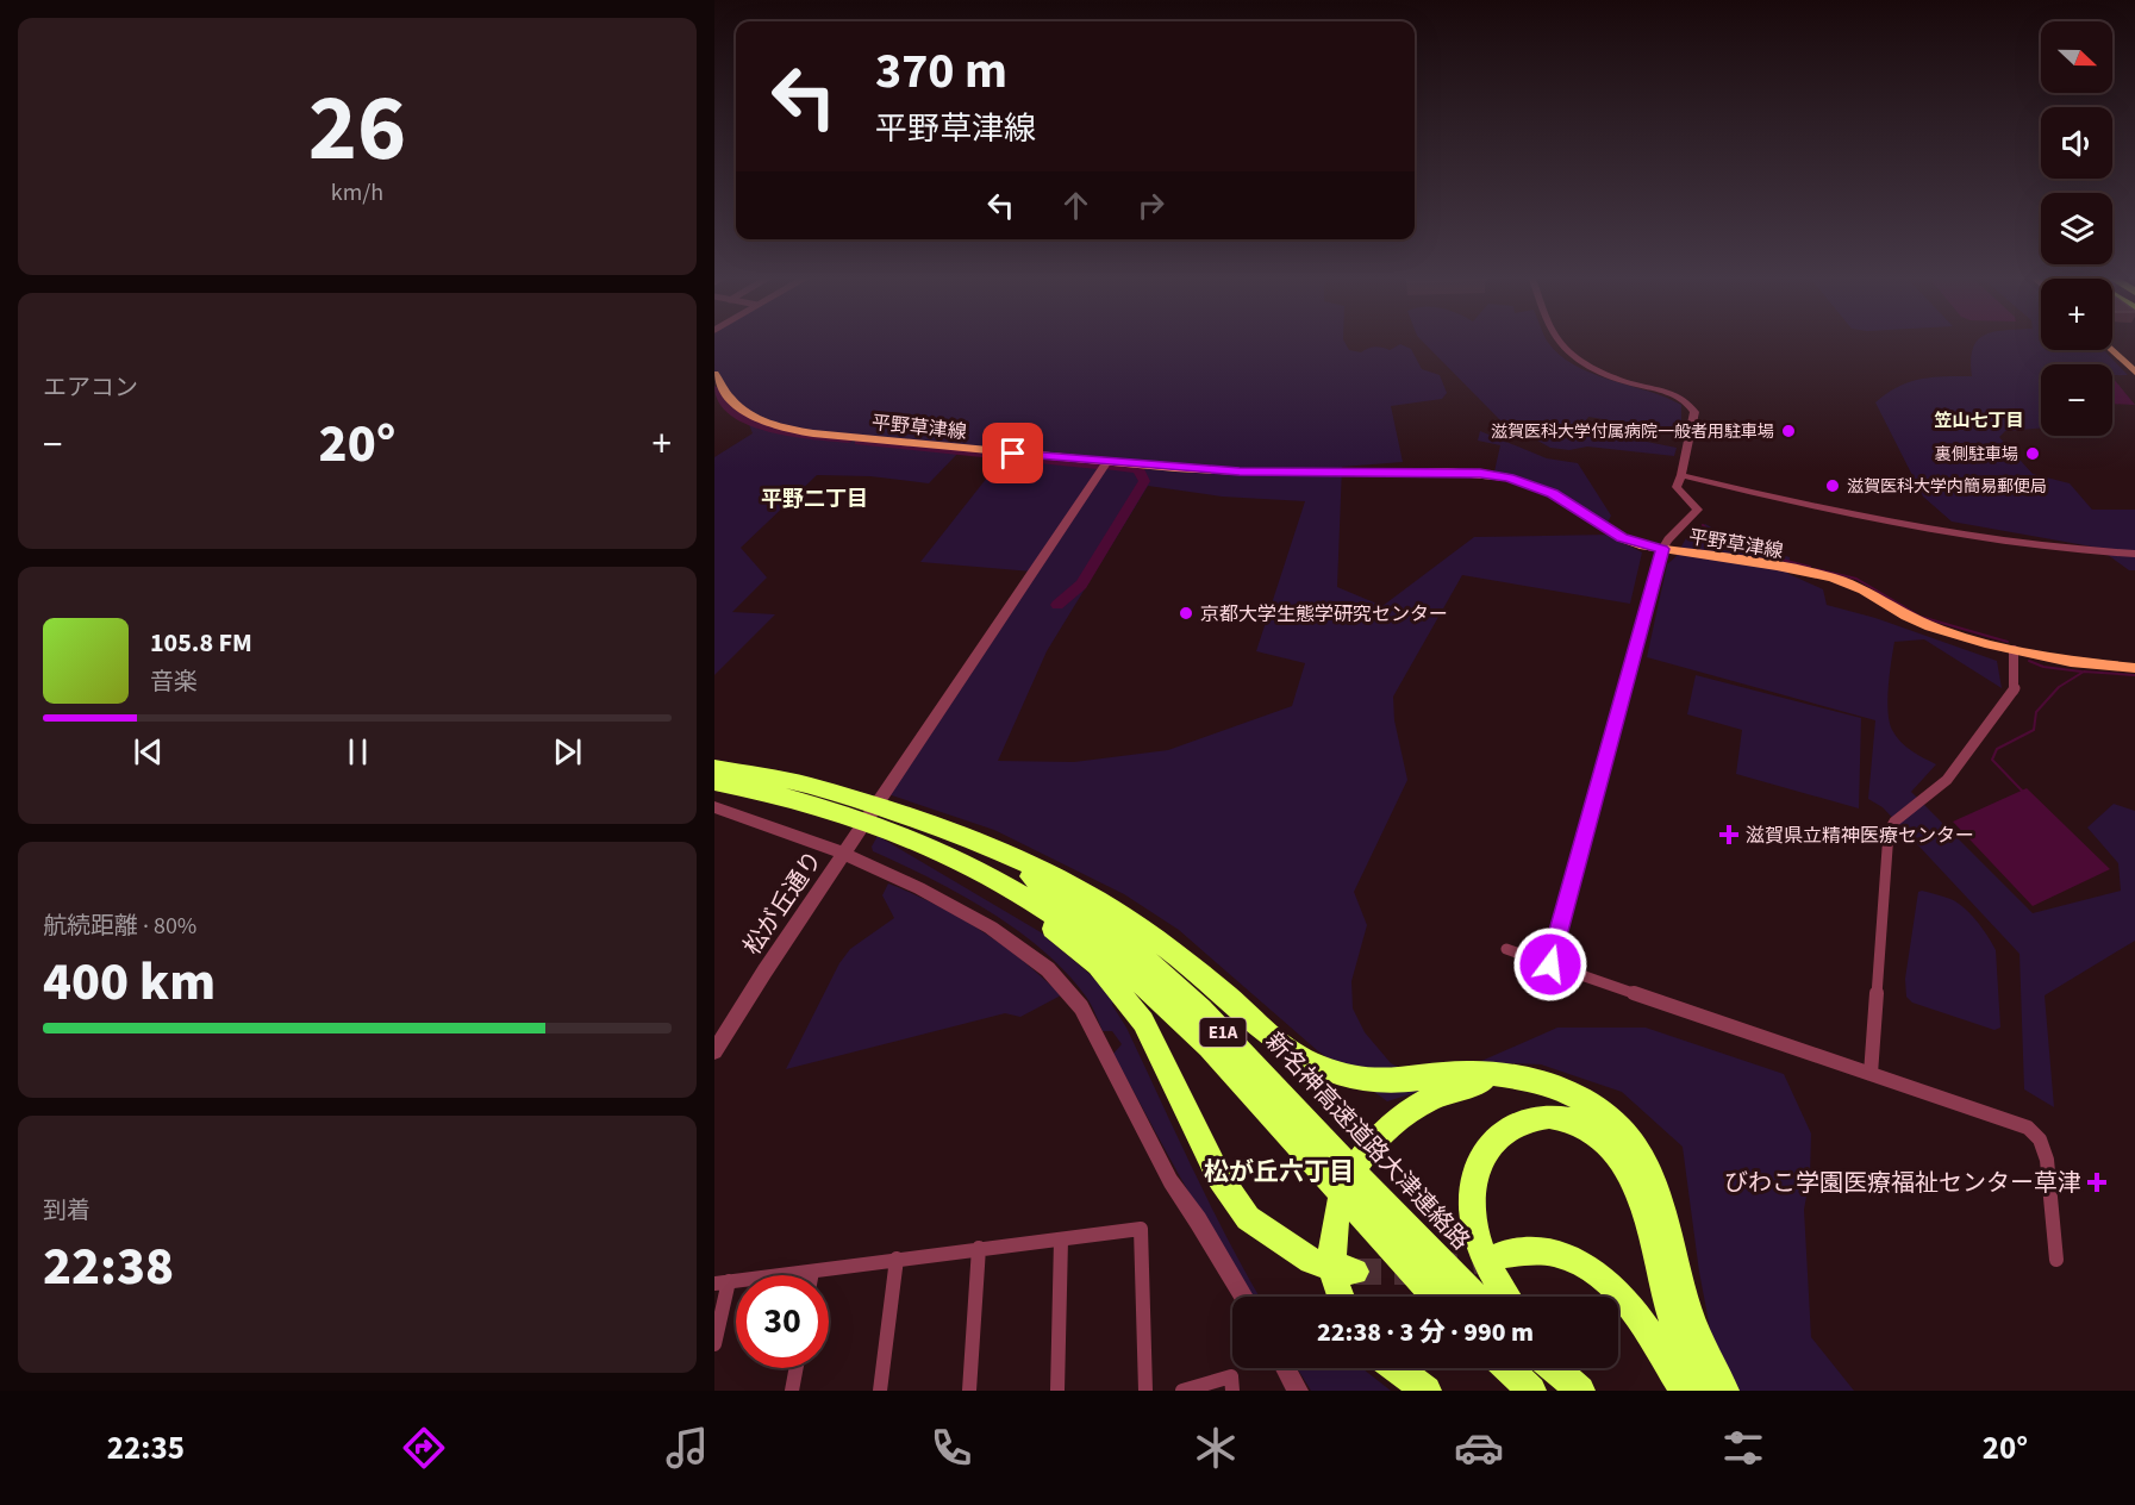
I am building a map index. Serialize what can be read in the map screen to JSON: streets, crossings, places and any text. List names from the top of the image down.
{
  "streets": {
    "highway": ["E1A", "新名神高速道路大津連絡路"],
    "main road": ["平野草津線"],
    "street": ["松が丘通り"]
  },
  "crossings": [
    ["平野草津線", "松が丘通り"]
  ],
  "districts": ["笠山七丁目", "平野二丁目", "松が丘六丁目"],
  "places": {
    "other": [
      "滋賀医科大学付属病院一般者用駐車場",
      "裏側駐車場",
      "滋賀医科大学内簡易郵便局",
      "京都大学生態学研究センター"
    ],
    "health": ["滋賀県立精神医療センター", "びわこ学園医療福祉センター草津"]
  },
  "north": "right",
  "page": {
    "tile": [
      ["26", "km/h"],
      "エアコン",
      ["航続距離 · 80%", "400 km"],
      ["到着", "22:38"]
    ],
    "map_buttons": ["+", "−"],
    "turn": ["370 m", "平野草津線"],
    "heat": ["−", "20°", "+"],
    "song": ["105.8 FM", "音楽"],
    "limit": "30",
    "trip": "22:38 · 3 分 · 990 m",
    "tabs": ["22:35", "20°"]
  }
}
